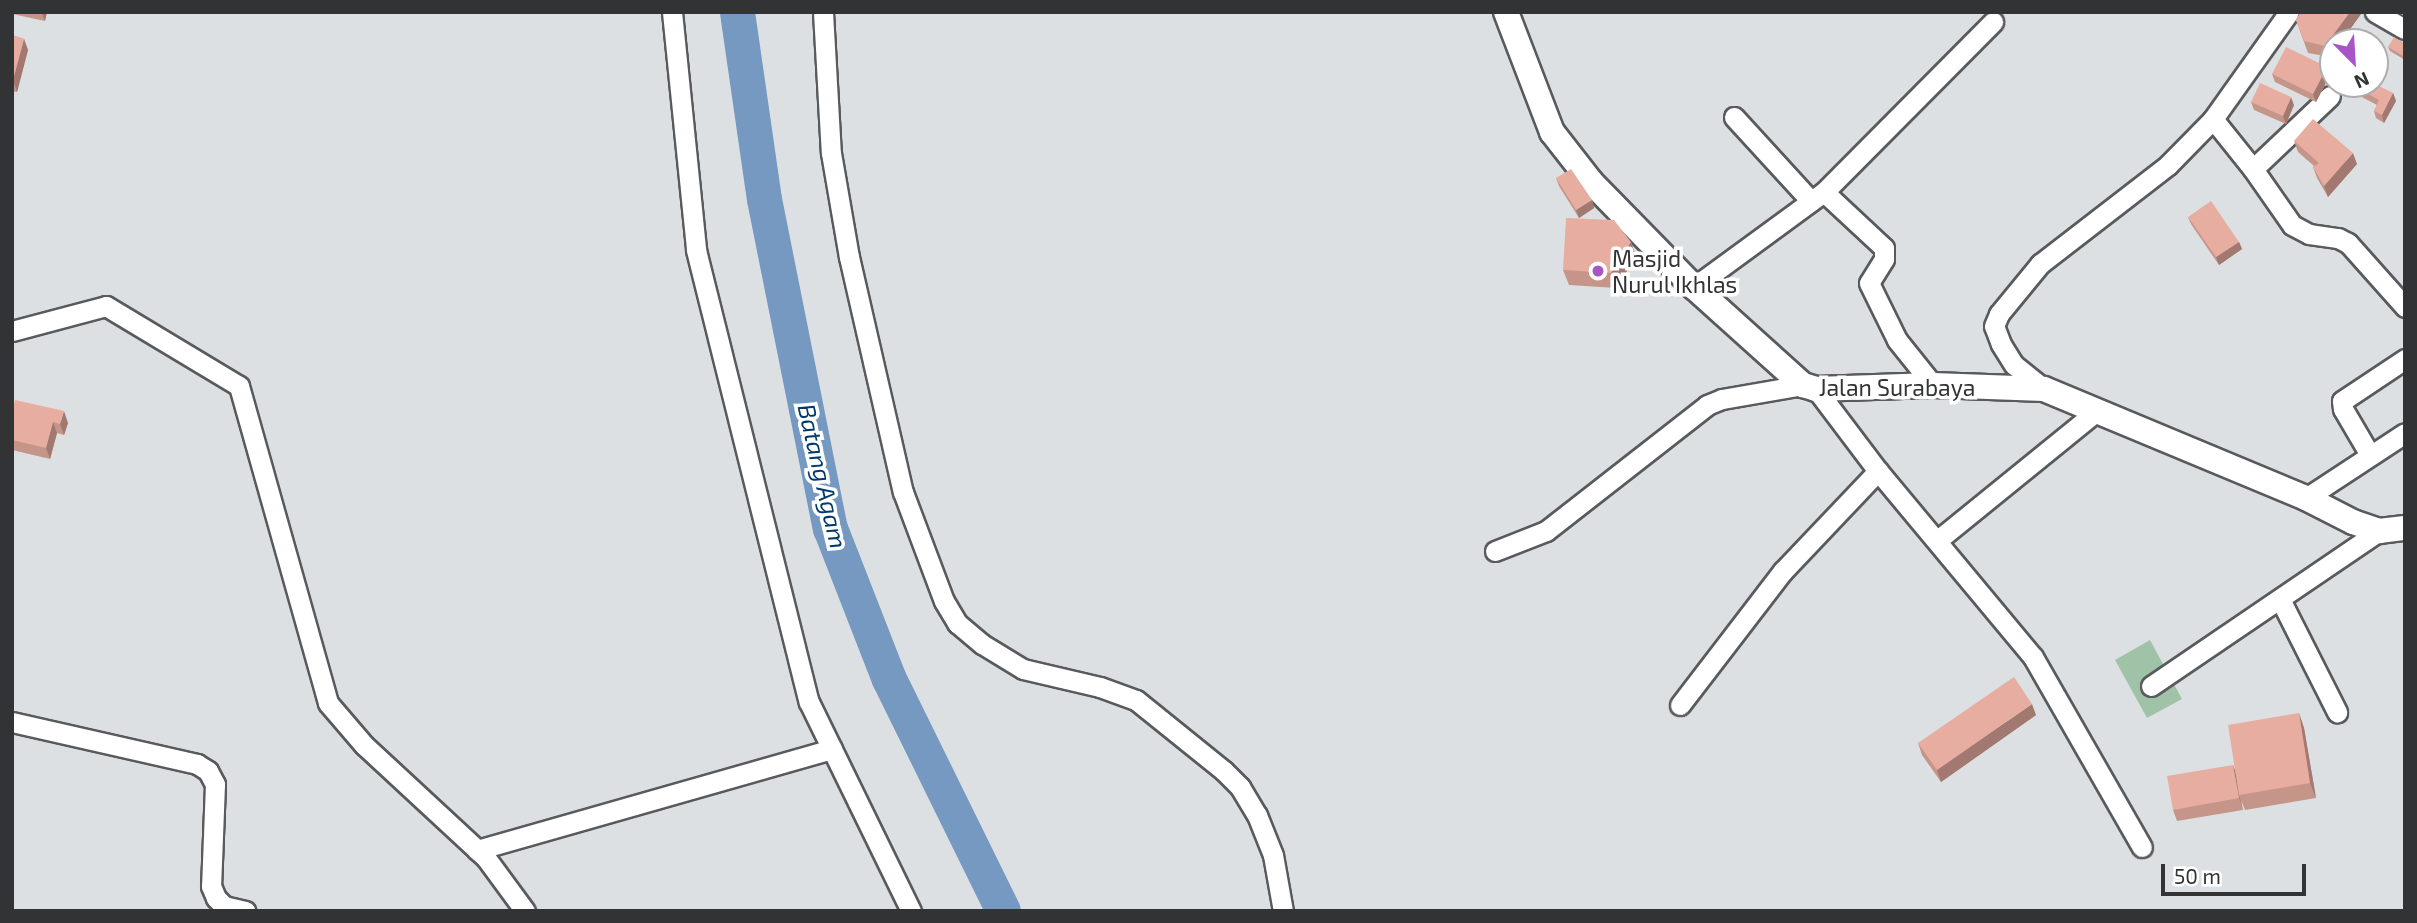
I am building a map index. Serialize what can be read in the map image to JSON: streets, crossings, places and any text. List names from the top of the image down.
{
  "streets": {
    "street": ["Jalan Surabaya"]
  },
  "water": ["Batang Agam"],
  "places": ["Masjid Nurul Ikhlas"],
  "scale_bar": "50 m",
  "north": "bottom right"
}
